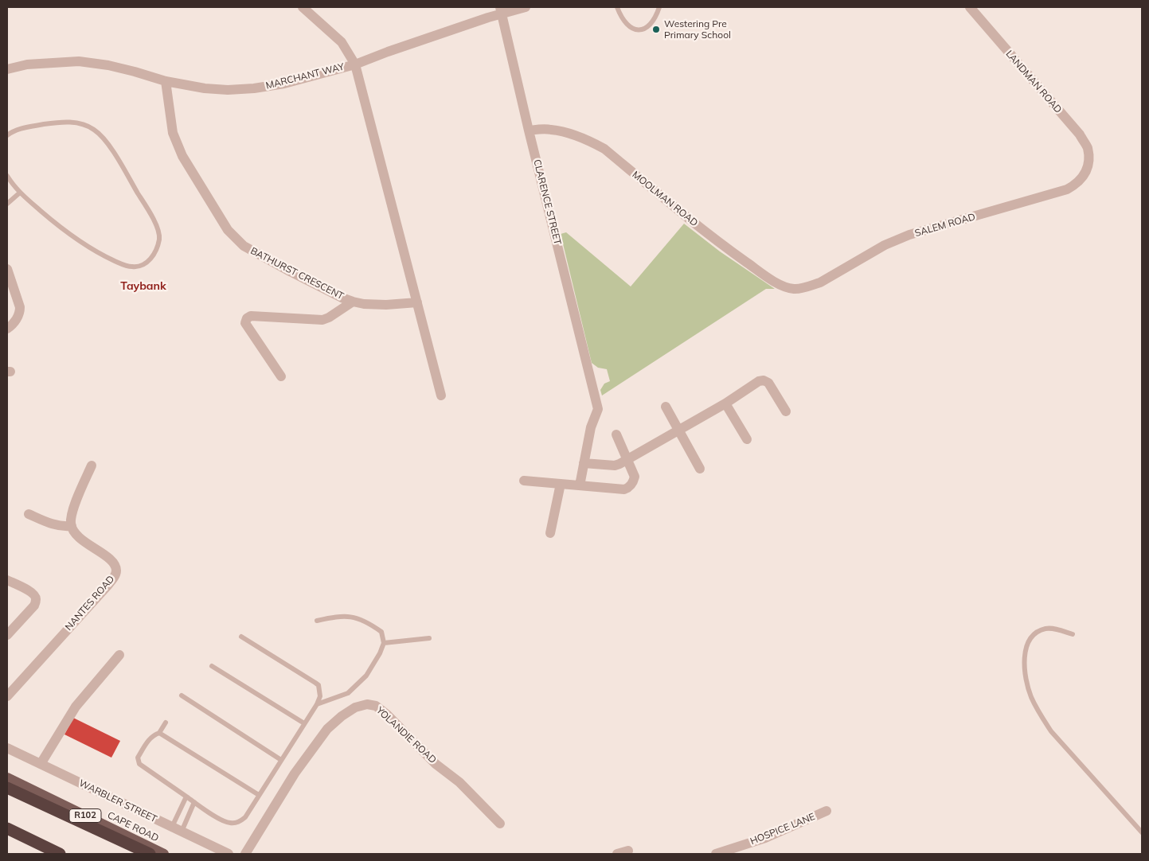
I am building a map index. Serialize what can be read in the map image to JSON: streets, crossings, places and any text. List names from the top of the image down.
{
  "streets": {
    "main road": ["R102", "CAPE ROAD"],
    "street": [
      "MARCHANT WAY",
      "LANDMAN ROAD",
      "MOOLMAN ROAD",
      "CLARENCE STREET",
      "SALEM ROAD",
      "BATHURST CRESCENT",
      "NANTES ROAD",
      "YOLANDIE ROAD",
      "WARBLER STREET",
      "HOSPICE LANE"
    ]
  },
  "crossings": [
    ["MARCHANT WAY", "CLARENCE STREET"],
    ["MARCHANT WAY", "BATHURST CRESCENT"],
    ["LANDMAN ROAD", "SALEM ROAD"],
    ["MOOLMAN ROAD", "CLARENCE STREET"],
    ["MOOLMAN ROAD", "SALEM ROAD"]
  ],
  "districts": ["Taybank"],
  "places": ["Westering Pre Primary School"]
}
